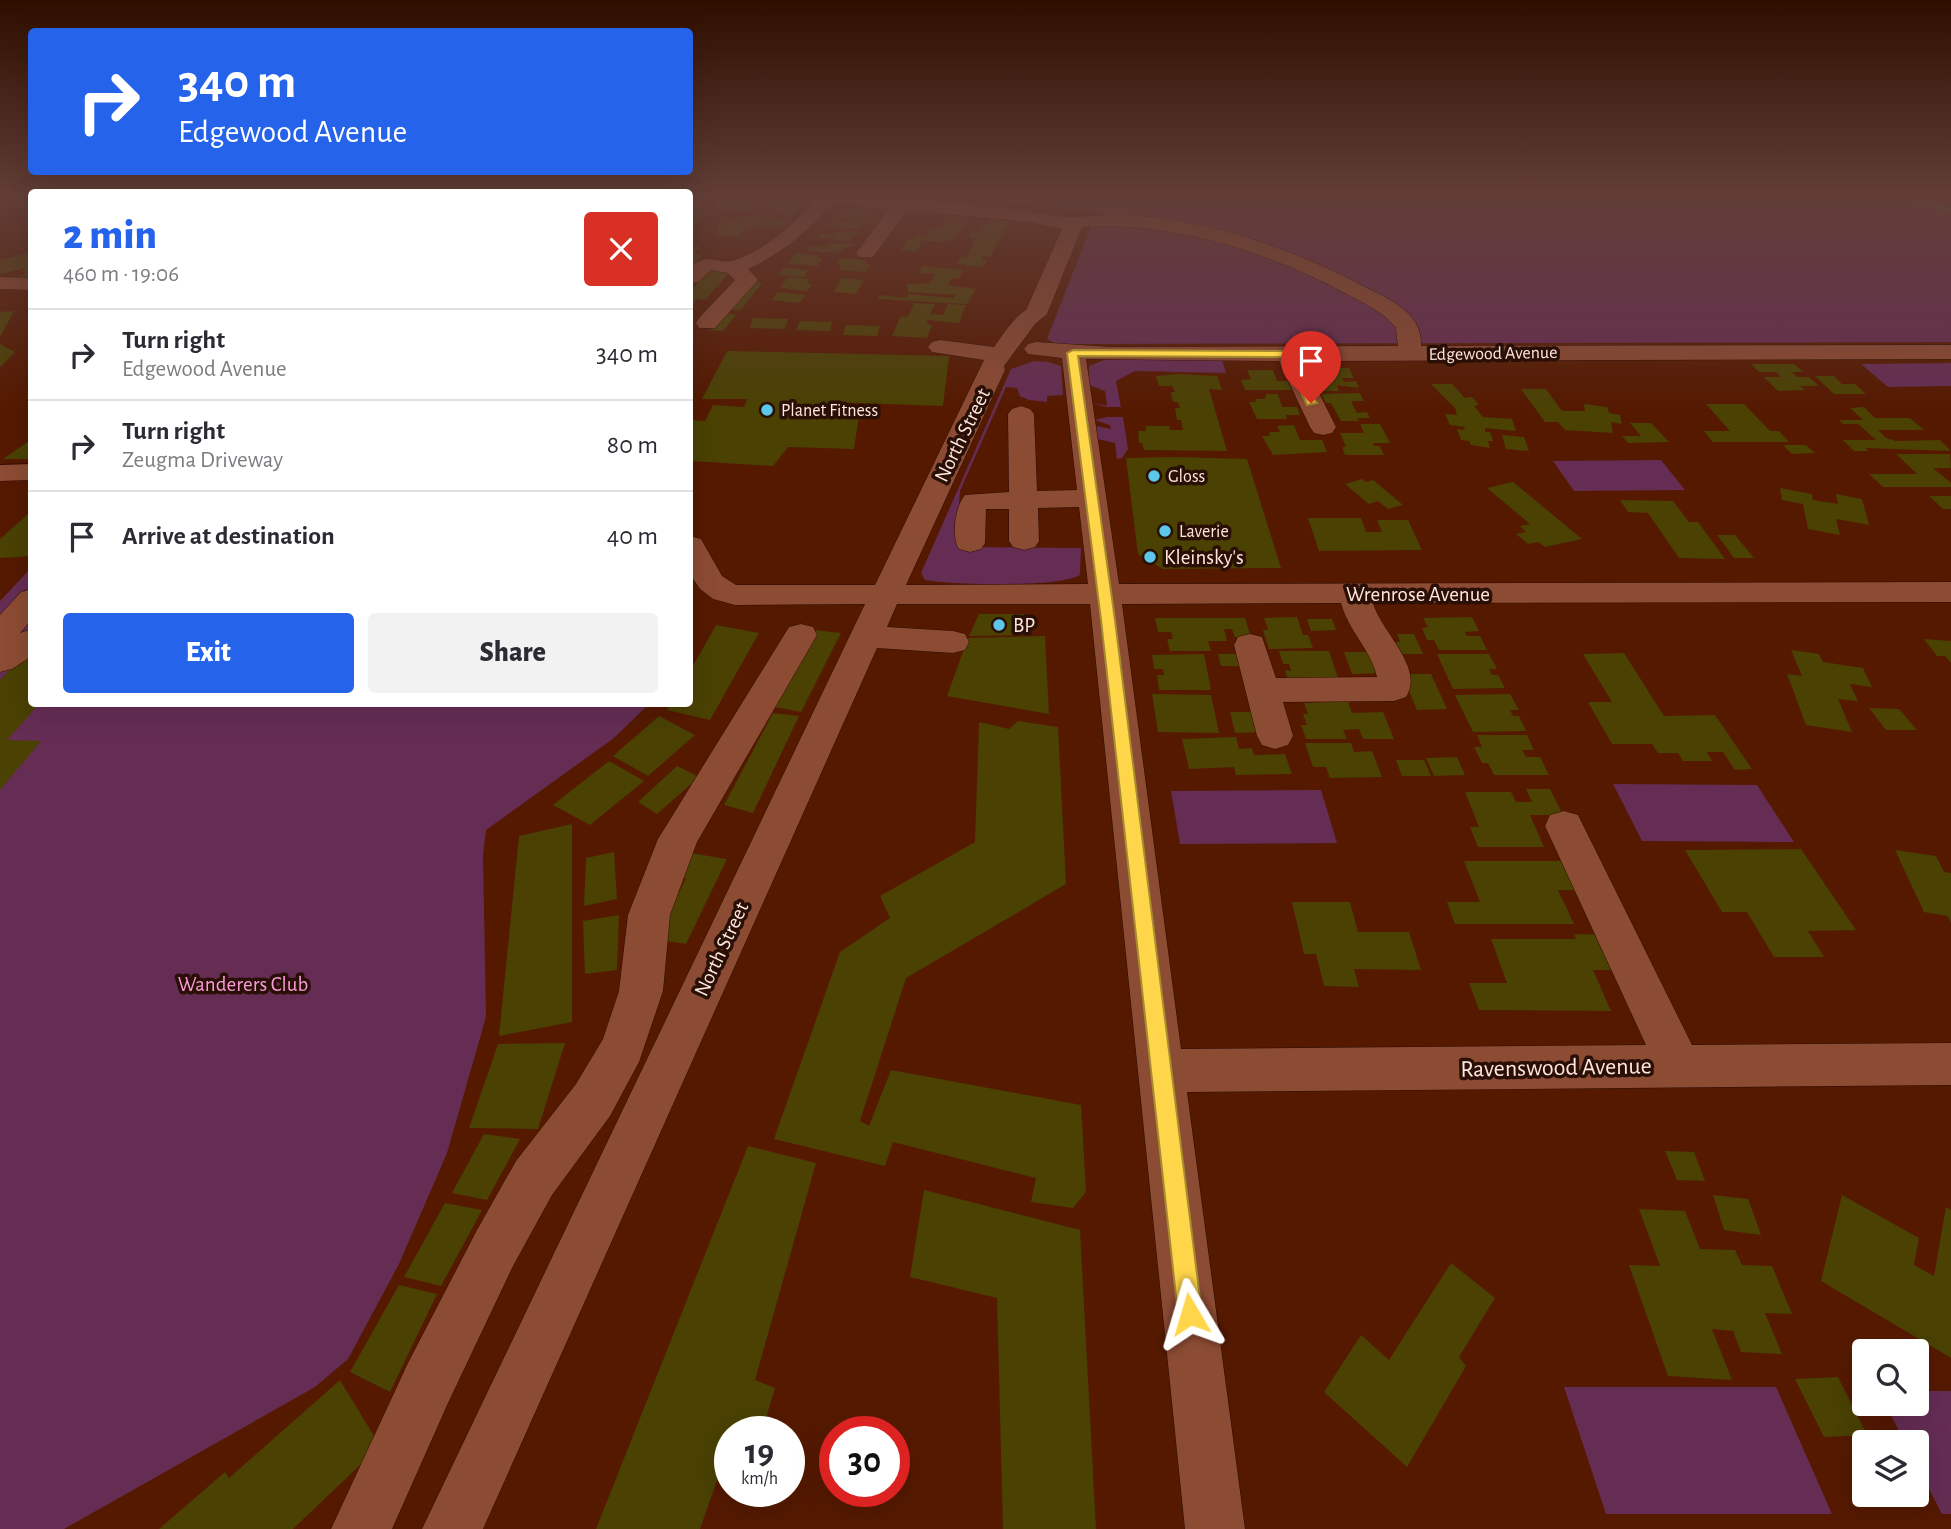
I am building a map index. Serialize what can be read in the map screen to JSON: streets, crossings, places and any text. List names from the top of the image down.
{
  "streets": {
    "street": [
      "Edgewood Avenue",
      "North Street",
      "Wrenrose Avenue",
      "Ravenswood Avenue"
    ]
  },
  "crossings": [
    ["Edgewood Avenue", "North Street"],
    ["North Street", "Wrenrose Avenue"]
  ],
  "parks": ["Wanderers Club"],
  "places": [
    "Planet Fitness",
    "Gloss",
    "Laverie",
    "Kleinsky's",
    "BP"
  ],
  "page": {
    "turn": ["340 m", "Edgewood Avenue"],
    "heading": ["2 min", "460 m · 19:06"],
    "list": [
      {
        "name": "Turn right",
        "note": "Edgewood Avenue",
        "value": "340 m"
      },
      {
        "name": "Turn right",
        "note": "Zeugma Driveway",
        "value": "80 m"
      },
      {
        "name": "Arrive at destination",
        "value": "40 m"
      }
    ],
    "buttons": ["Exit", "Share"],
    "speed": "19 km/h",
    "limit": "30"
  }
}
